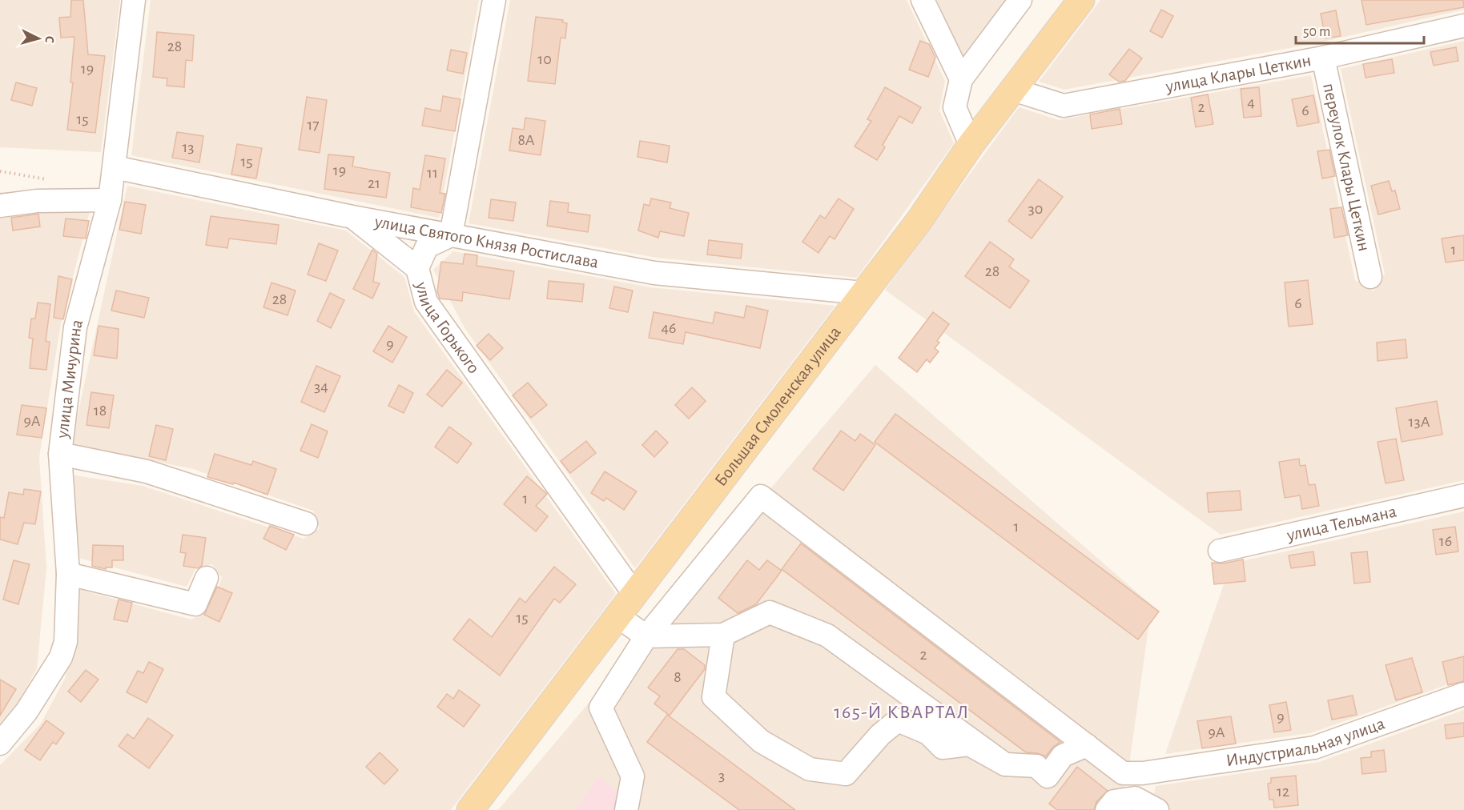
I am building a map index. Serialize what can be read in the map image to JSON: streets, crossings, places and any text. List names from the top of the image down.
{
  "streets": {
    "main road": ["Большая Смоленская улица"],
    "street": [
      "улица Клары Цеткин",
      "переулок Клары Цеткин",
      "улица Святого Князя Ростислава",
      "улица Горького",
      "улица Мичурина",
      "улица Тельмана",
      "Индустриальная улица"
    ]
  },
  "crossings": [
    ["улица Клары Цеткин", "переулок Клары Цеткин"],
    ["улица Клары Цеткин", "Большая Смоленская улица"],
    ["улица Святого Князя Ростислава", "улица Горького"],
    ["улица Святого Князя Ростислава", "улица Мичурина"],
    ["улица Святого Князя Ростислава", "Большая Смоленская улица"],
    ["улица Горького", "Большая Смоленская улица"]
  ],
  "districts": ["165-Й КВАРТАЛ"],
  "house_numbers": [
    "28",
    "10",
    "19",
    "4",
    "2",
    "6",
    "15",
    "17",
    "8А",
    "13",
    "15",
    "19",
    "11",
    "21",
    "30",
    "1",
    "28",
    "28",
    "6",
    "46",
    "9",
    "34",
    "18",
    "9А",
    "13А",
    "1",
    "1",
    "16",
    "15",
    "2",
    "8",
    "9",
    "9А",
    "3",
    "12"
  ],
  "scale_bar": "50 m",
  "north": "right"
}
